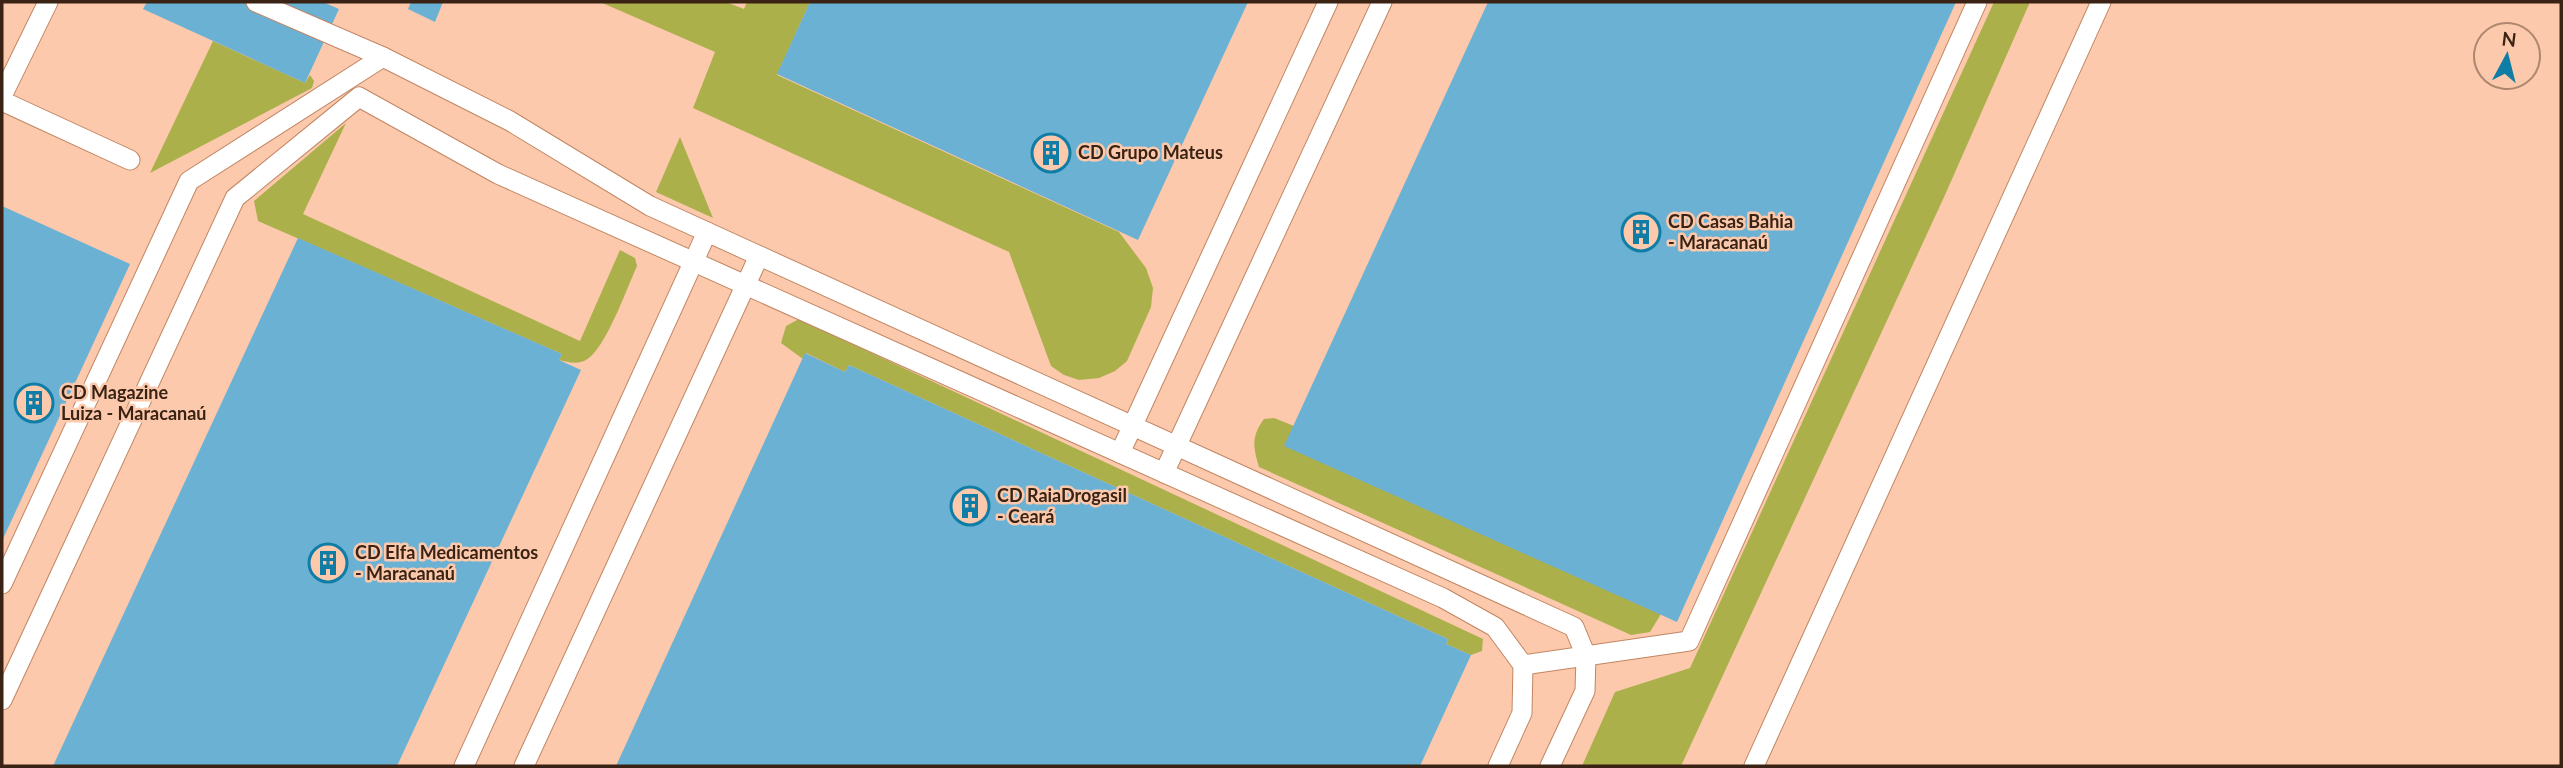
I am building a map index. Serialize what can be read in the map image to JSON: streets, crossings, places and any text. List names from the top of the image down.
{
  "places": {
    "building": [
      "CD Grupo Mateus",
      "CD Casas Bahia - Maracanaú",
      "CD Magazine Luiza - Maracanaú",
      "CD RaiaDrogasil - Ceará",
      "CD Elfa Medicamentos - Maracanaú"
    ]
  },
  "north": "top"
}
